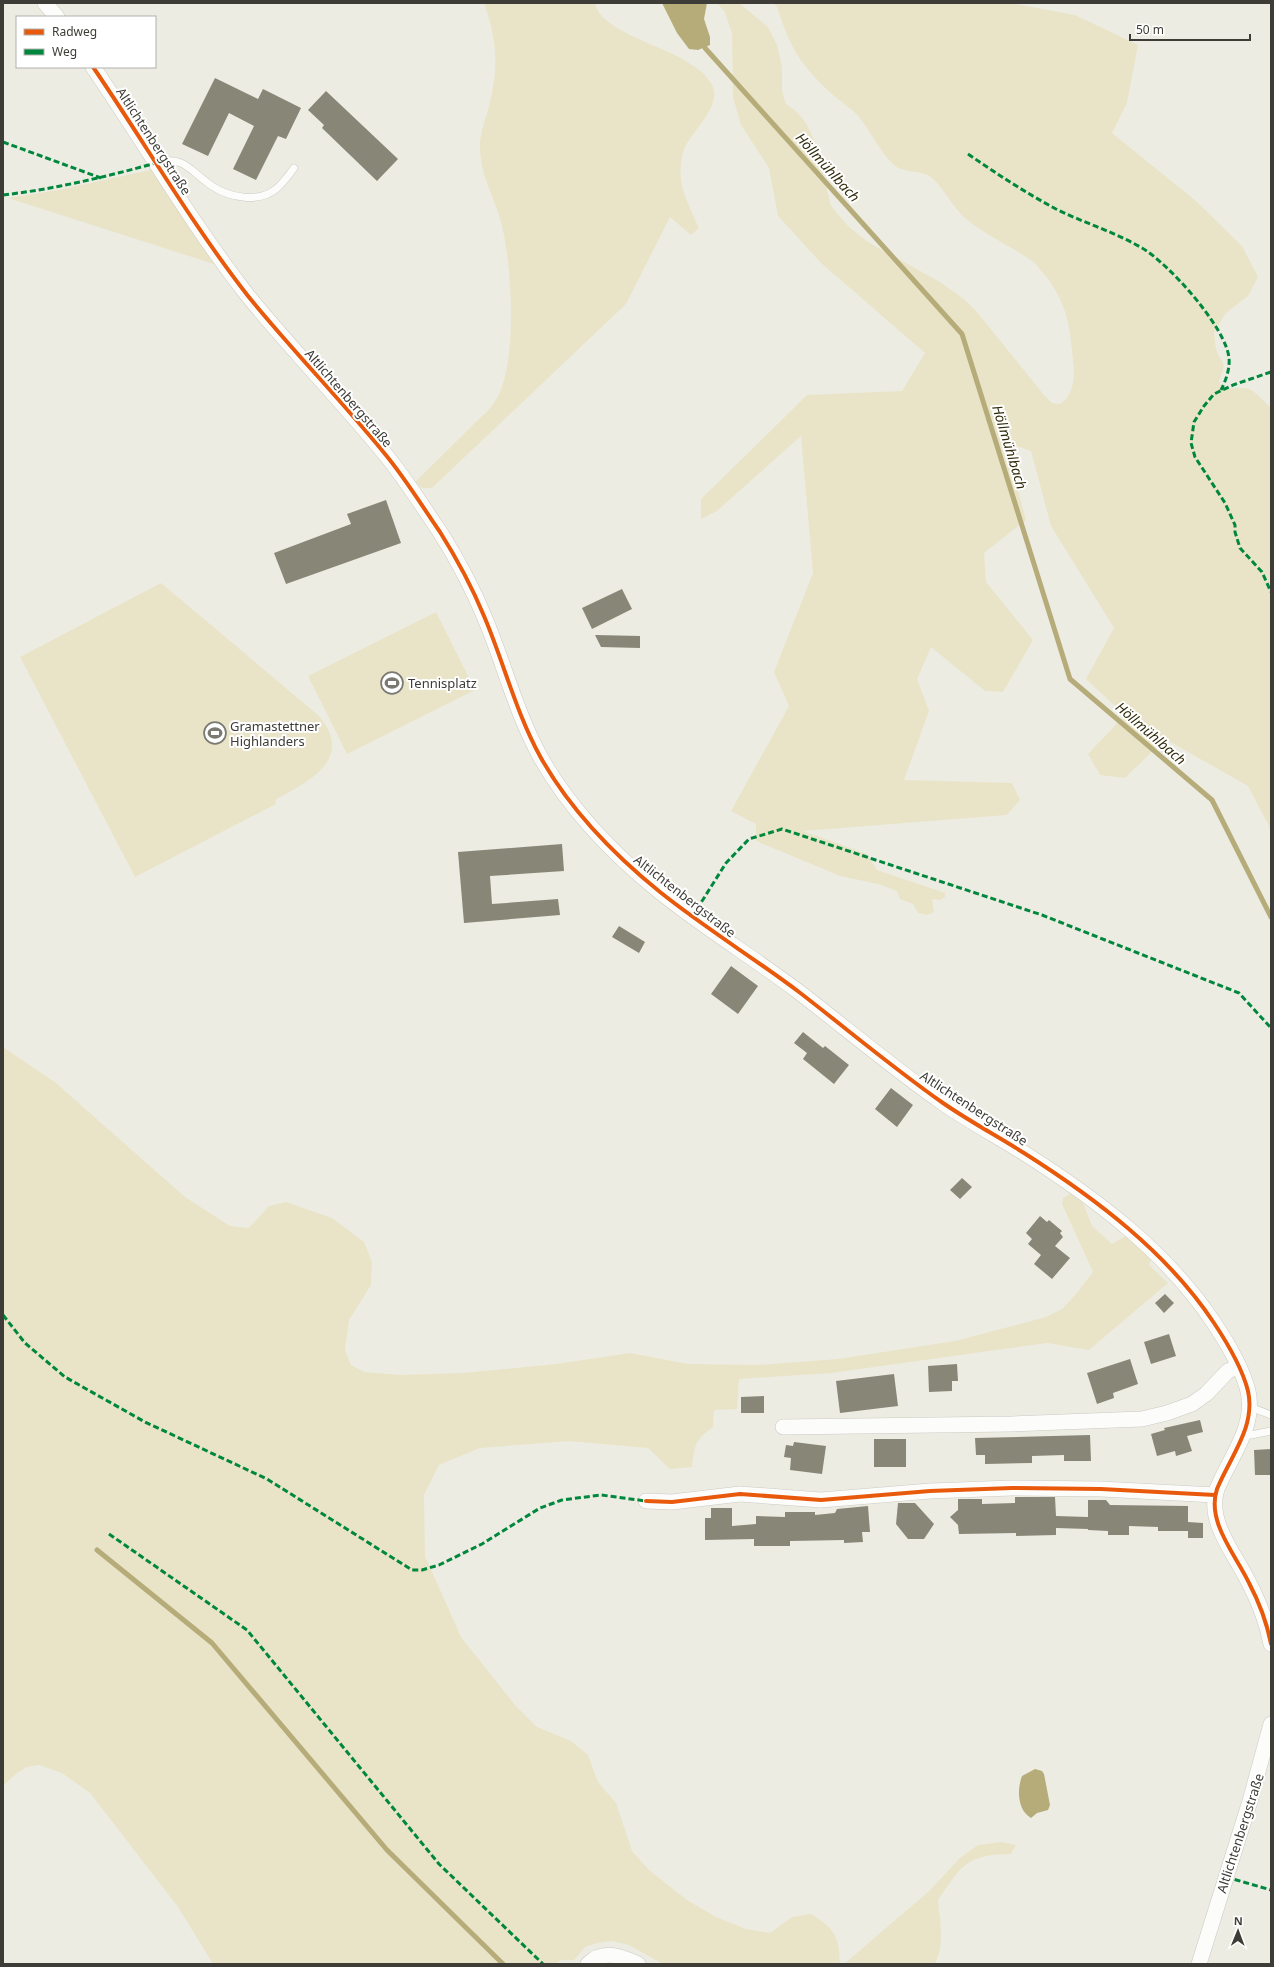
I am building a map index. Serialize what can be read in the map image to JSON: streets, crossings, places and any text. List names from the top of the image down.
{
  "streets": {
    "street": ["Altlichtenbergstraße"]
  },
  "water": ["Höllmühlbach"],
  "places": {
    "sports": ["Tennisplatz", "Gramastettner Highlanders"]
  },
  "legend": ["Radweg", "Weg"],
  "scale_bar": "50 m",
  "north": "top"
}
